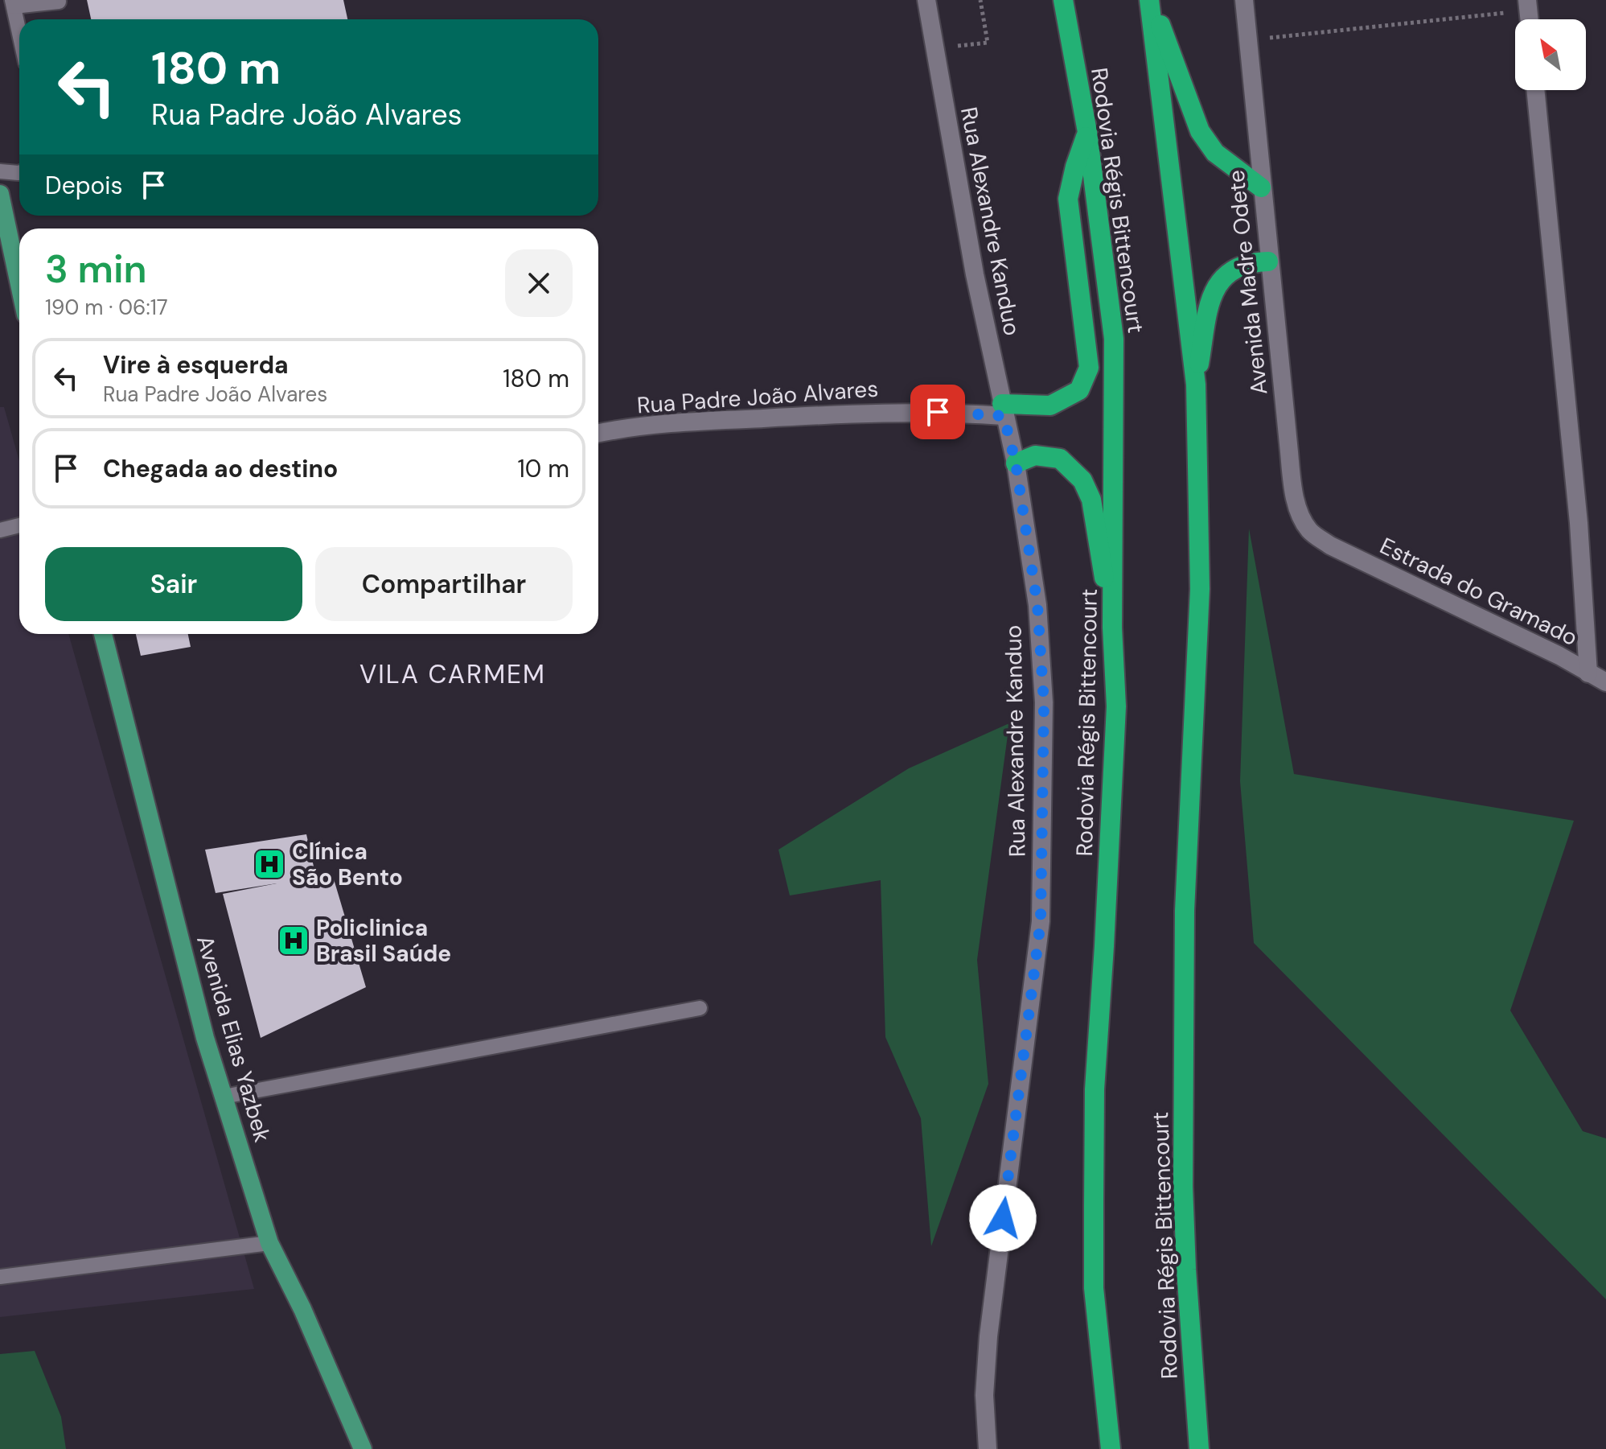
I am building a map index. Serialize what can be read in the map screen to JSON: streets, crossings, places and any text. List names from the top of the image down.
{
  "streets": {
    "highway": ["Rodovia Régis Bittencourt"],
    "main road": ["Avenida Elias Yazbek"],
    "street": [
      "Rua Alexandre Kanduo",
      "Avenida Madre Odete",
      "Rua Padre João Alvares",
      "Estrada do Gramado"
    ]
  },
  "crossings": [
    ["Rua Alexandre Kanduo", "Rua Padre João Alvares"],
    ["Avenida Madre Odete", "Estrada do Gramado"]
  ],
  "districts": ["VILA CARMEM"],
  "places": {
    "hospital": ["Clínica São Bento", "Policlinica Brasil Saúde"]
  },
  "north": "top left",
  "page": {
    "turn": ["180 m", "Rua Padre João Alvares"],
    "then": "Depois",
    "heading": ["3 min", "190 m · 06:17"],
    "list": [
      {
        "name": "Vire à esquerda",
        "note": "Rua Padre João Alvares",
        "value": "180 m"
      },
      {
        "name": "Chegada ao destino",
        "value": "10 m"
      }
    ],
    "buttons": ["Sair", "Compartilhar"]
  }
}
